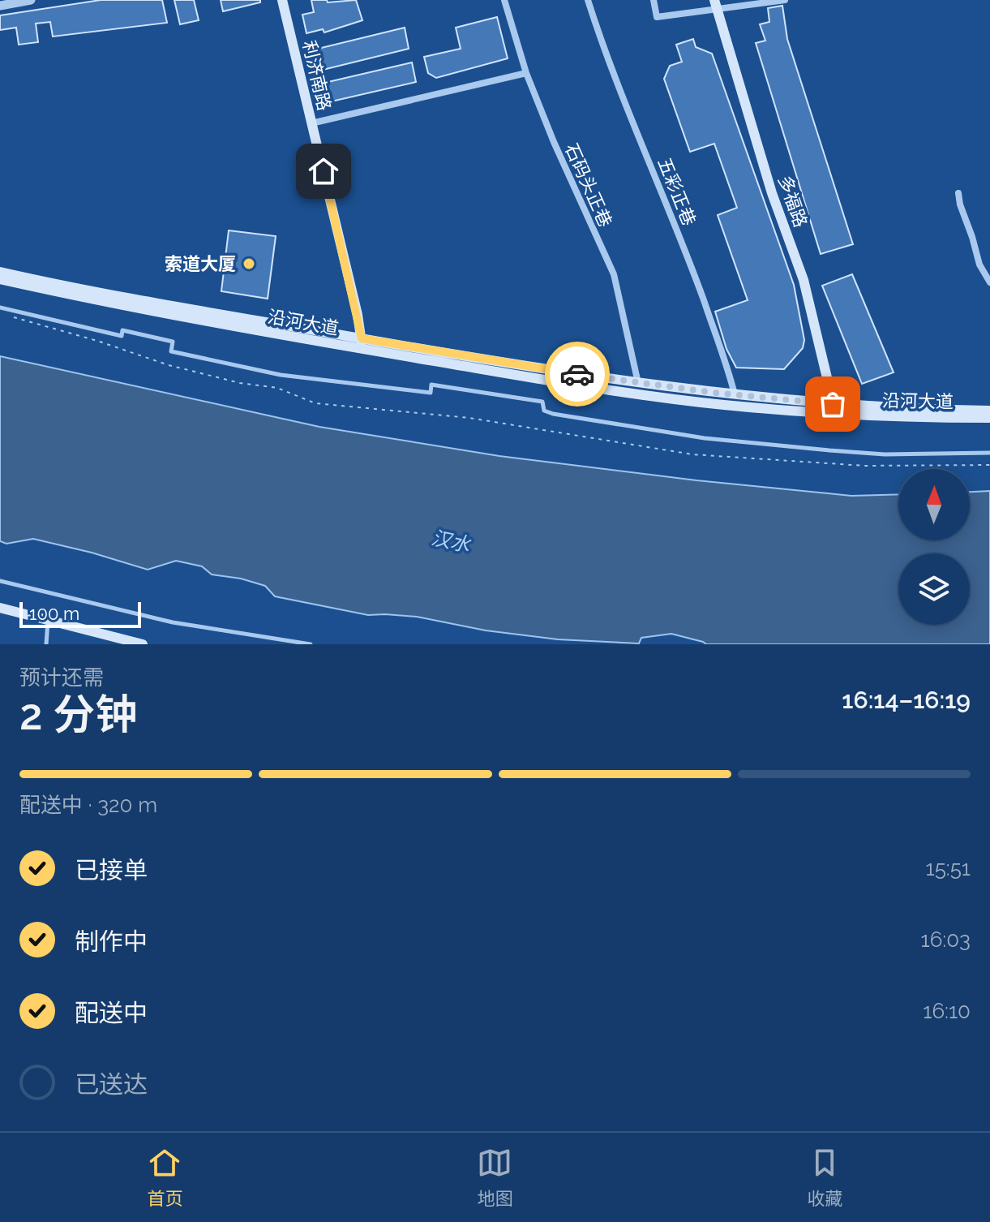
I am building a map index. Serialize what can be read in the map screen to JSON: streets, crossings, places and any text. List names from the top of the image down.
{
  "streets": {
    "main road": ["利济南路", "多福路", "沿河大道"],
    "street": ["石码头正巷", "五彩正巷"]
  },
  "crossings": [
    ["利济南路", "沿河大道"],
    ["石码头正巷", "沿河大道"],
    ["五彩正巷", "沿河大道"],
    ["多福路", "沿河大道"]
  ],
  "water": ["汉水"],
  "places": ["索道大厦"],
  "scale_bar": "100 m",
  "north": "top",
  "page": {
    "scale": "100 m",
    "heading": ["2 分钟", "预计还需", "16:14–16:19"],
    "bar": "配送中 · 320 m",
    "list": [
      ["已接单", "15:51"],
      ["制作中", "16:03"],
      ["配送中", "16:10"],
      "已送达"
    ],
    "tabs": ["首页", "地图", "收藏"]
  }
}
